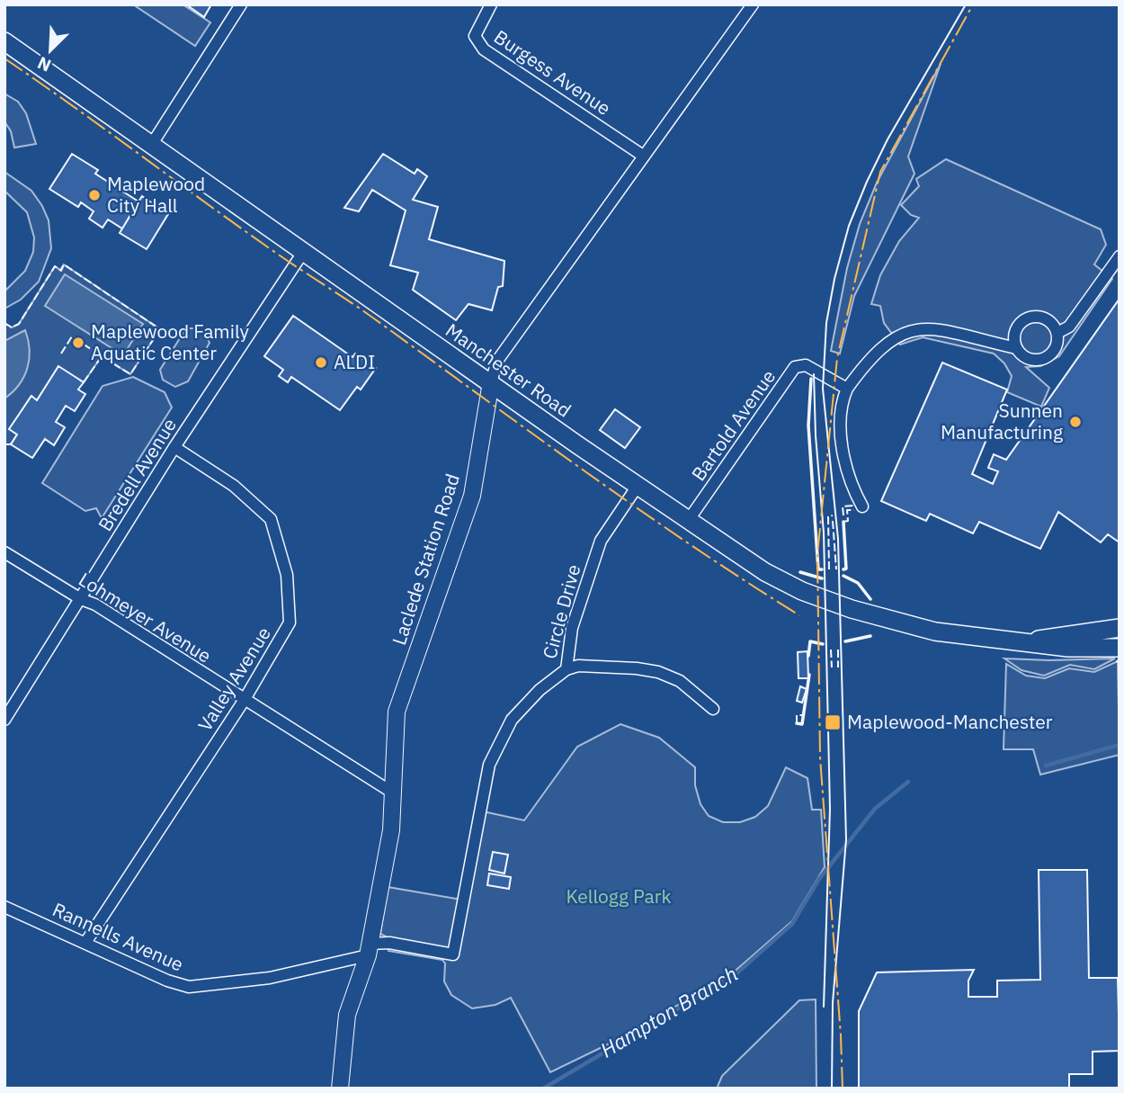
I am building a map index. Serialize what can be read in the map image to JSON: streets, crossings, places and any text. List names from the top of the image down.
{
  "streets": {
    "main road": ["Manchester Road"],
    "street": [
      "Burgess Avenue",
      "Bartold Avenue",
      "Bredell Avenue",
      "Laclede Station Road",
      "Circle Drive",
      "Lohmeyer Avenue",
      "Valley Avenue",
      "Rannells Avenue"
    ]
  },
  "crossings": [
    ["Burgess Avenue", "Laclede Station Road"],
    ["Manchester Road", "Bartold Avenue"],
    ["Manchester Road", "Bredell Avenue"],
    ["Manchester Road", "Laclede Station Road"],
    ["Manchester Road", "Circle Drive"],
    ["Bredell Avenue", "Lohmeyer Avenue"],
    ["Bredell Avenue", "Valley Avenue"],
    ["Laclede Station Road", "Lohmeyer Avenue"],
    ["Laclede Station Road", "Rannells Avenue"],
    ["Circle Drive", "Rannells Avenue"],
    ["Lohmeyer Avenue", "Valley Avenue"],
    ["Valley Avenue", "Rannells Avenue"]
  ],
  "water": ["Hampton Branch"],
  "parks": ["Kellogg Park"],
  "places": {
    "other": [
      "Maplewood City Hall",
      "Maplewood Family Aquatic Center",
      "ALDI",
      "Sunnen Manufacturing"
    ],
    "transit": ["Maplewood-Manchester"]
  },
  "north": "bottom left"
}
